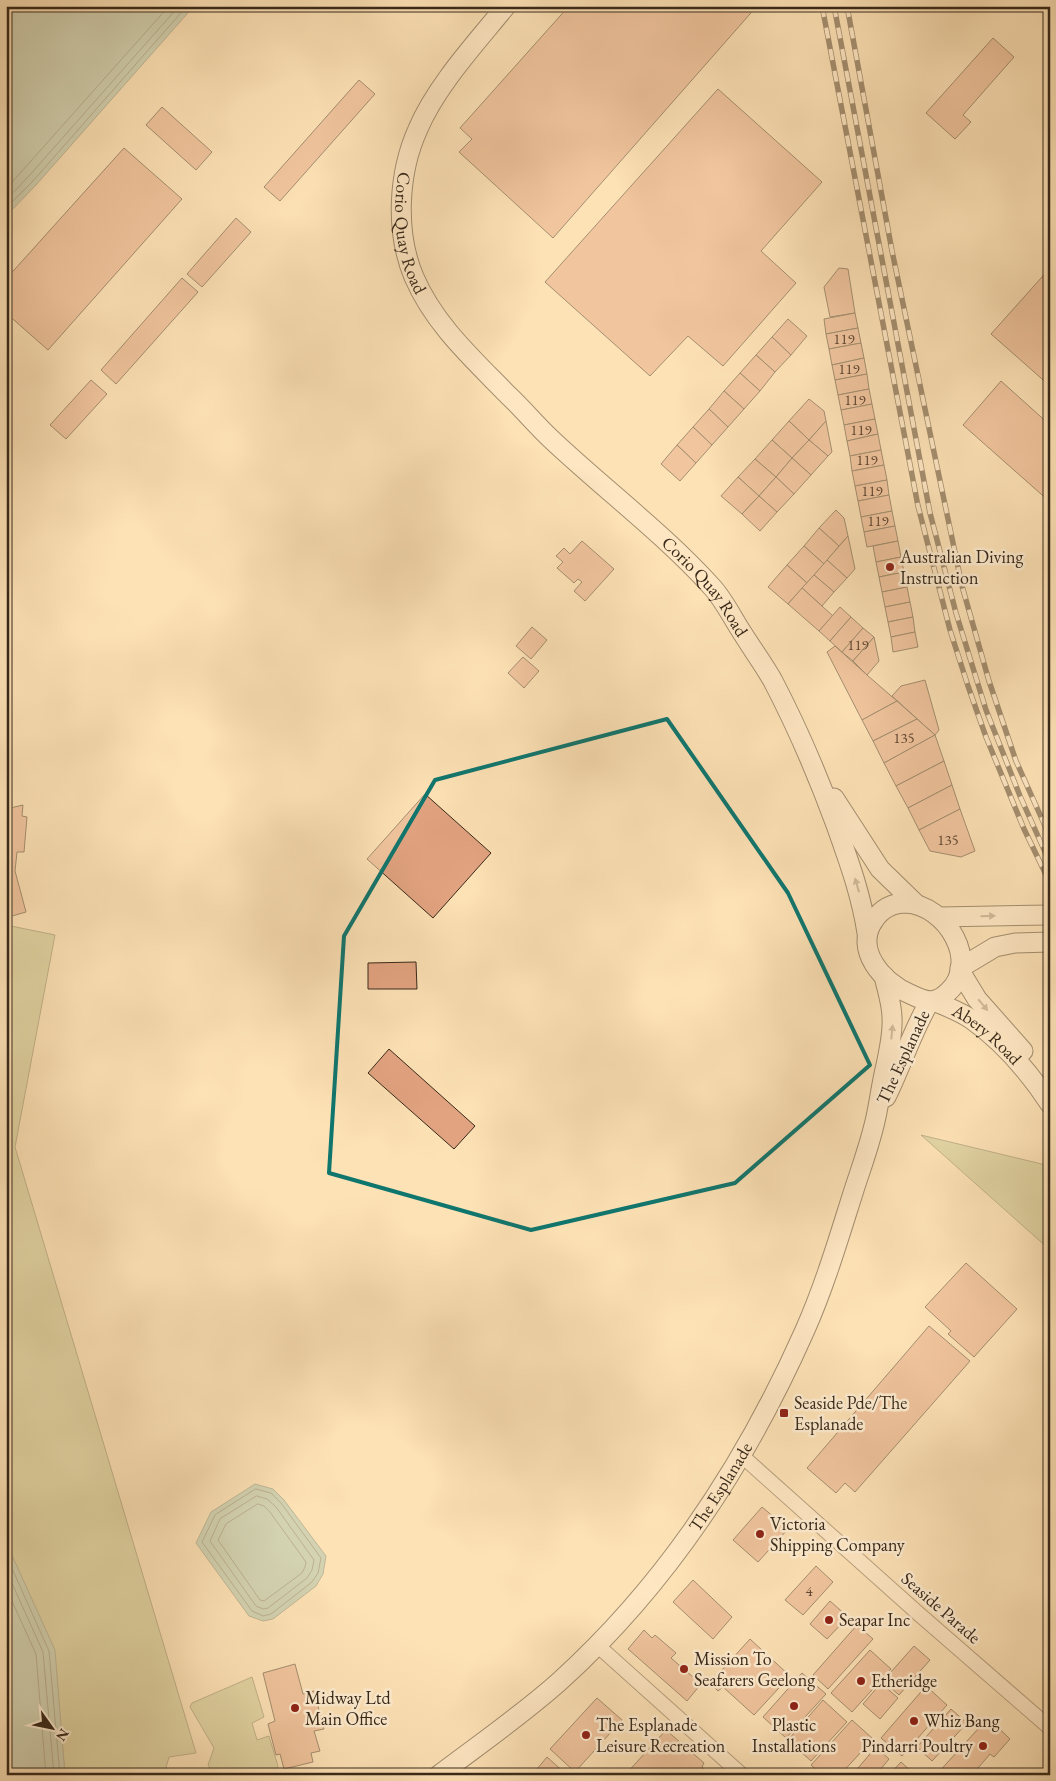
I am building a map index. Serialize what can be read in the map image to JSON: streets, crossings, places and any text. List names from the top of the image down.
{
  "streets": {
    "main road": ["Corio Quay Road", "Abery Road", "The Esplanade"],
    "street": ["Seaside Parade"]
  },
  "crossings": [
    ["Corio Quay Road", "Abery Road"],
    ["Corio Quay Road", "The Esplanade"],
    ["Abery Road", "The Esplanade"],
    ["The Esplanade", "Seaside Parade"]
  ],
  "places": {
    "other": [
      "Australian Diving Instruction",
      "Victoria Shipping Company",
      "Seapar Inc",
      "Mission To Seafarers Geelong",
      "Etheridge",
      "Plastic Installations",
      "Midway Ltd Main Office",
      "Whiz Bang",
      "The Esplanade Leisure Recreation",
      "Pindarri Poultry"
    ],
    "transit": ["Seaside Pde/The Esplanade"]
  },
  "house_numbers": [
    "119",
    "119",
    "119",
    "119",
    "119",
    "119",
    "119",
    "119",
    "135",
    "135",
    "4"
  ],
  "north": "bottom right"
}
